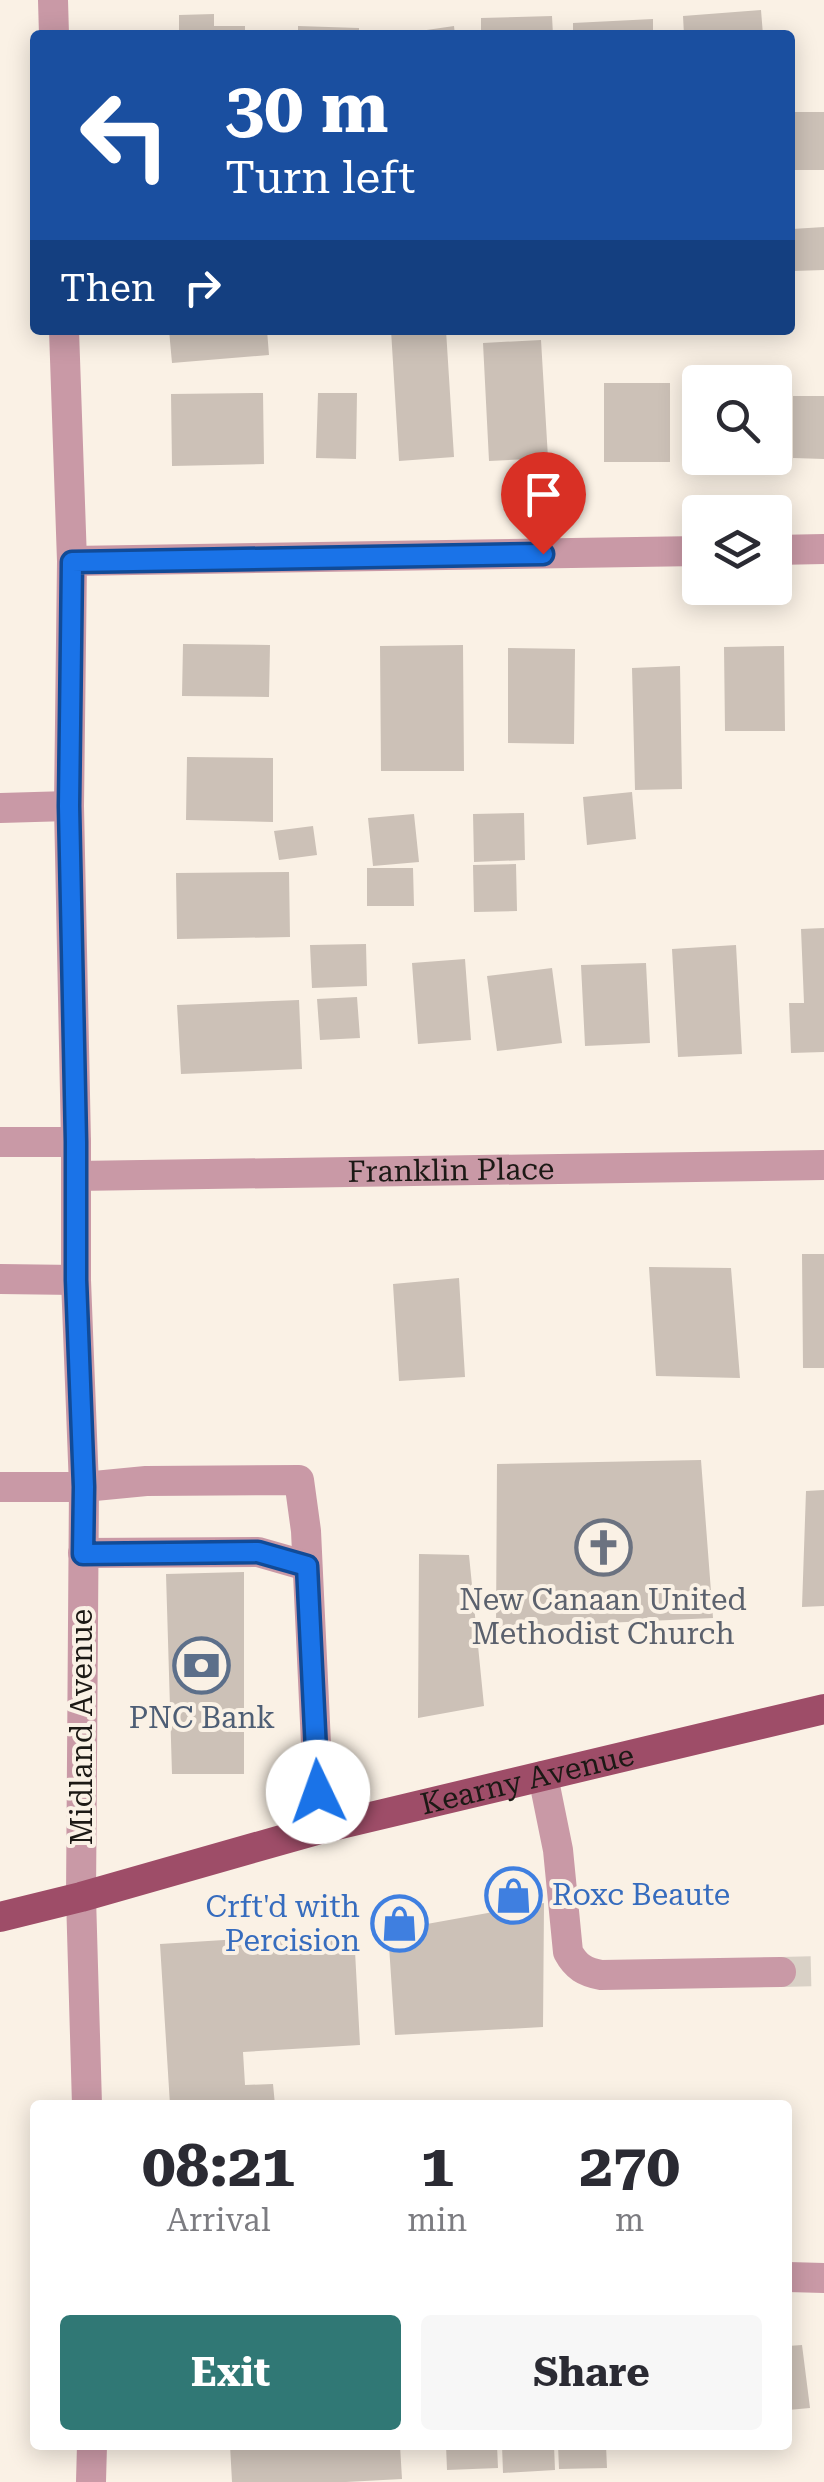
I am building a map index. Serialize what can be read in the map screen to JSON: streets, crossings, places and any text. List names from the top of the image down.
{
  "streets": {
    "main road": ["Kearny Avenue"],
    "street": ["Franklin Place", "Midland Avenue"]
  },
  "crossings": [
    ["Franklin Place", "Midland Avenue"],
    ["Midland Avenue", "Kearny Avenue"]
  ],
  "places": {
    "church": ["New Canaan United Methodist Church"],
    "bank": ["PNC Bank"],
    "shop": ["Roxc Beaute", "Crft'd with Percision"]
  },
  "page": {
    "turn": ["30 m", "Turn left"],
    "then": "Then",
    "eta": [
      "08:21",
      "Arrival",
      "1",
      "min",
      "270",
      "m"
    ],
    "buttons": ["Exit", "Share"]
  }
}
